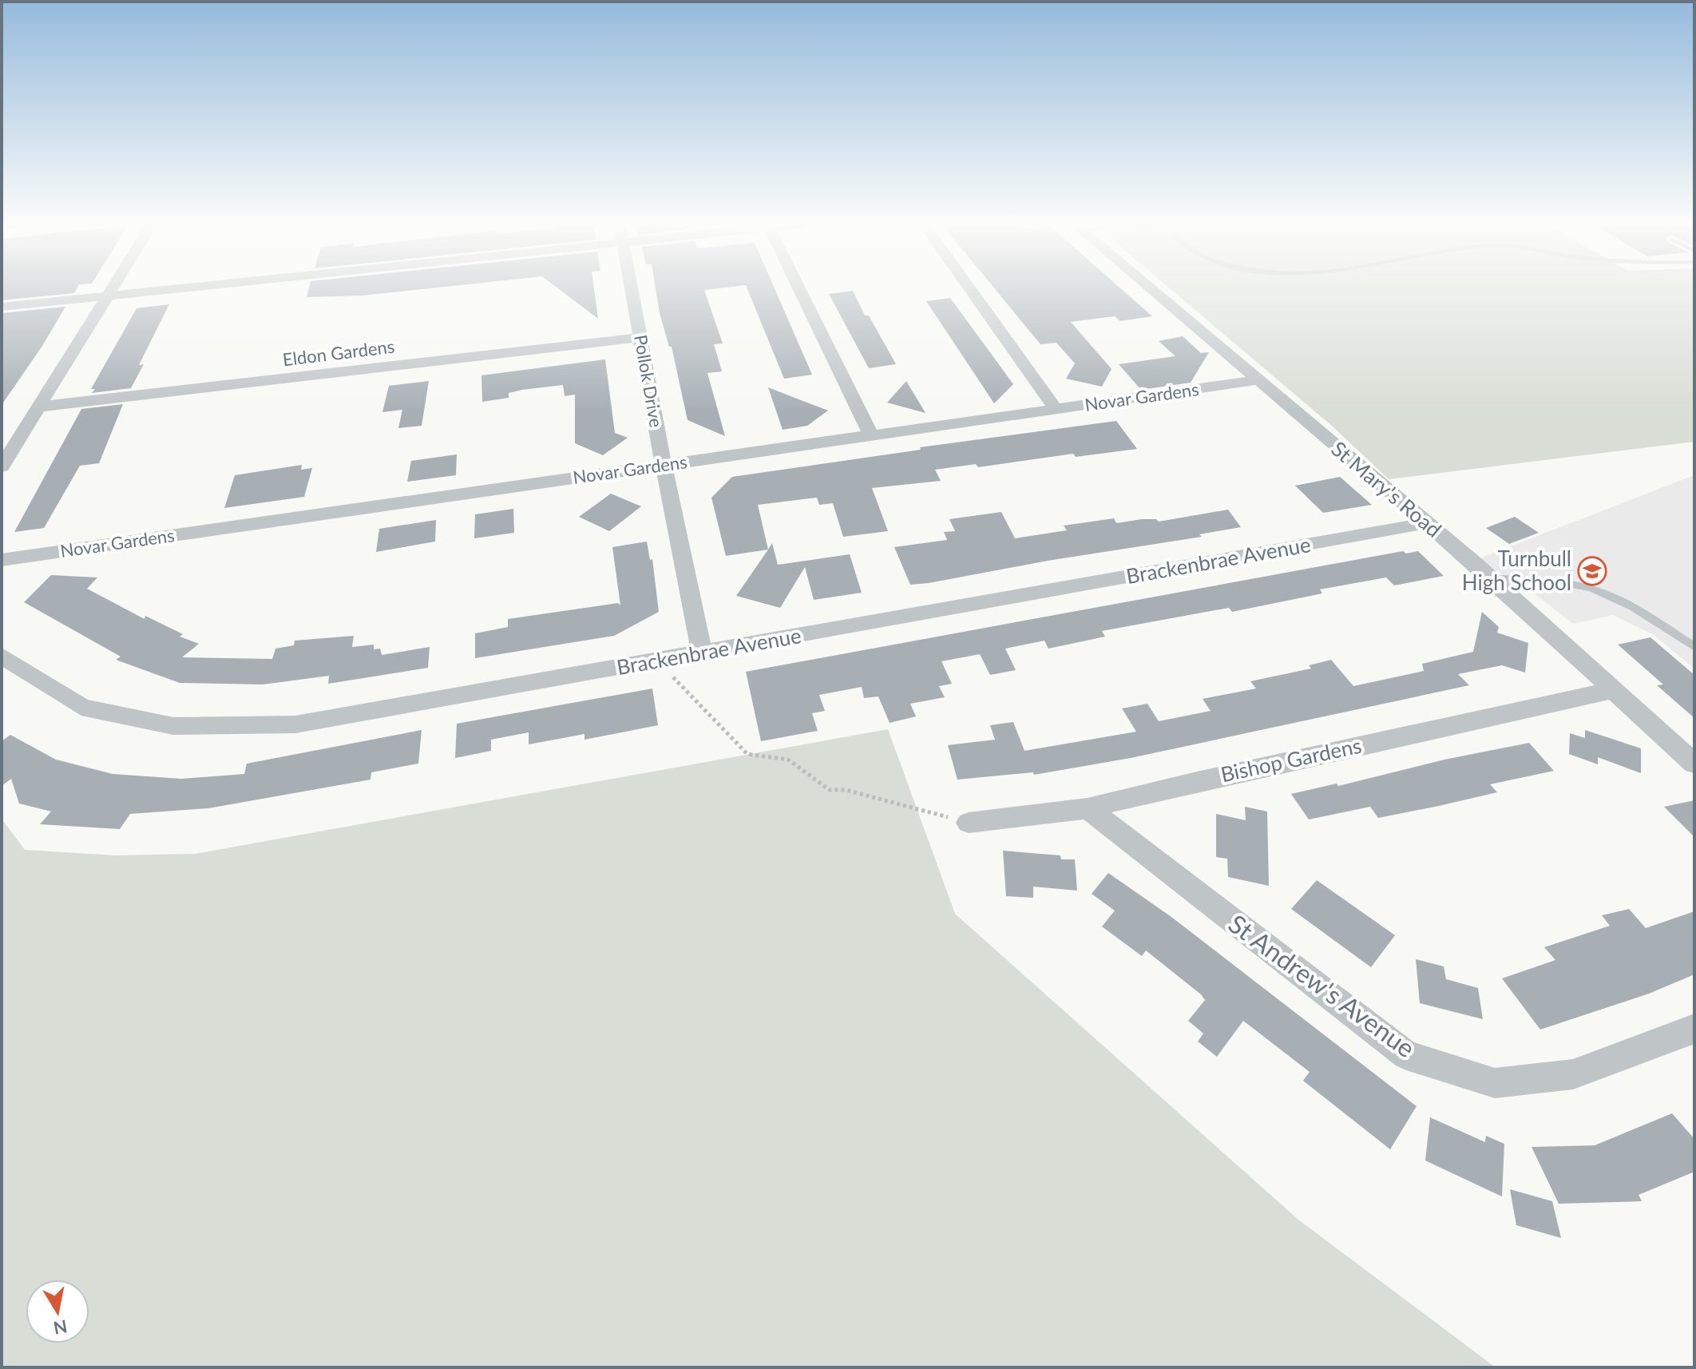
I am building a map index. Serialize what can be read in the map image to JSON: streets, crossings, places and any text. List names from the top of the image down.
{
  "streets": {
    "street": [
      "Eldon Gardens",
      "Pollok Drive",
      "Novar Gardens",
      "St Mary's Road",
      "Brackenbrae Avenue",
      "Bishop Gardens",
      "St Andrew's Avenue"
    ]
  },
  "crossings": [
    ["Eldon Gardens", "Pollok Drive"],
    ["Pollok Drive", "Novar Gardens"],
    ["Pollok Drive", "Brackenbrae Avenue"],
    ["Novar Gardens", "St Mary's Road"],
    ["St Mary's Road", "Brackenbrae Avenue"],
    ["St Mary's Road", "Bishop Gardens"],
    ["Bishop Gardens", "St Andrew's Avenue"]
  ],
  "places": {
    "school or university": ["Turnbull High School"]
  },
  "north": "bottom"
}
